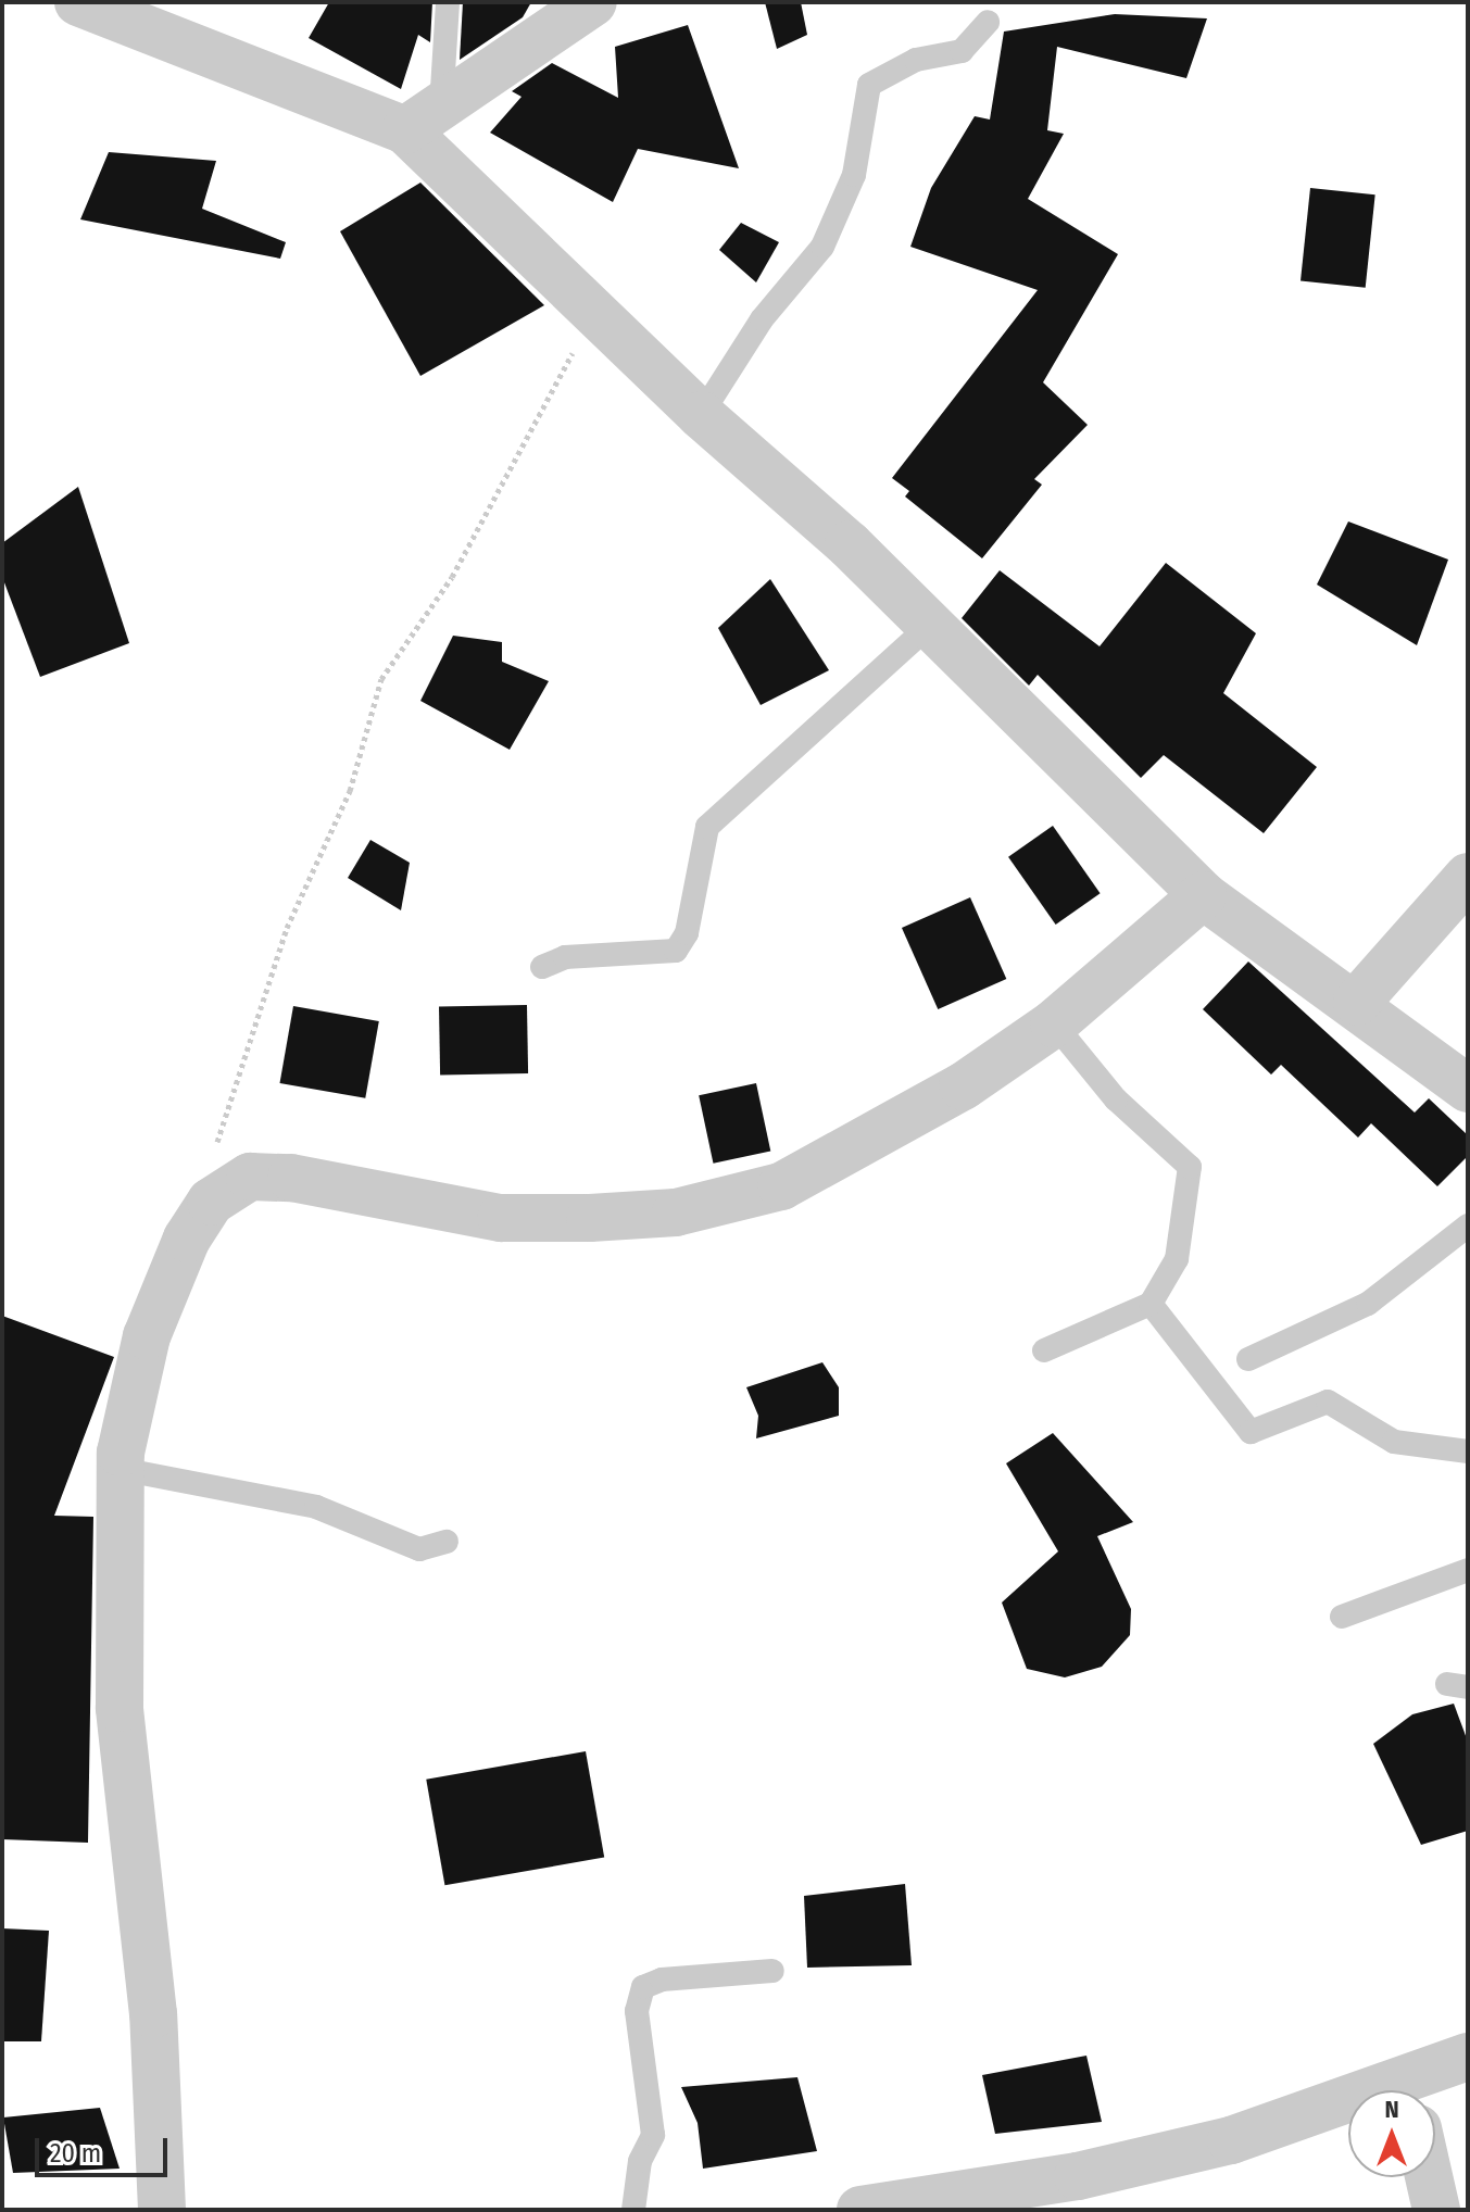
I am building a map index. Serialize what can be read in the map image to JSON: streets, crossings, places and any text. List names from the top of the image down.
{
  "scale_bar": "20 m",
  "north": "top"
}
